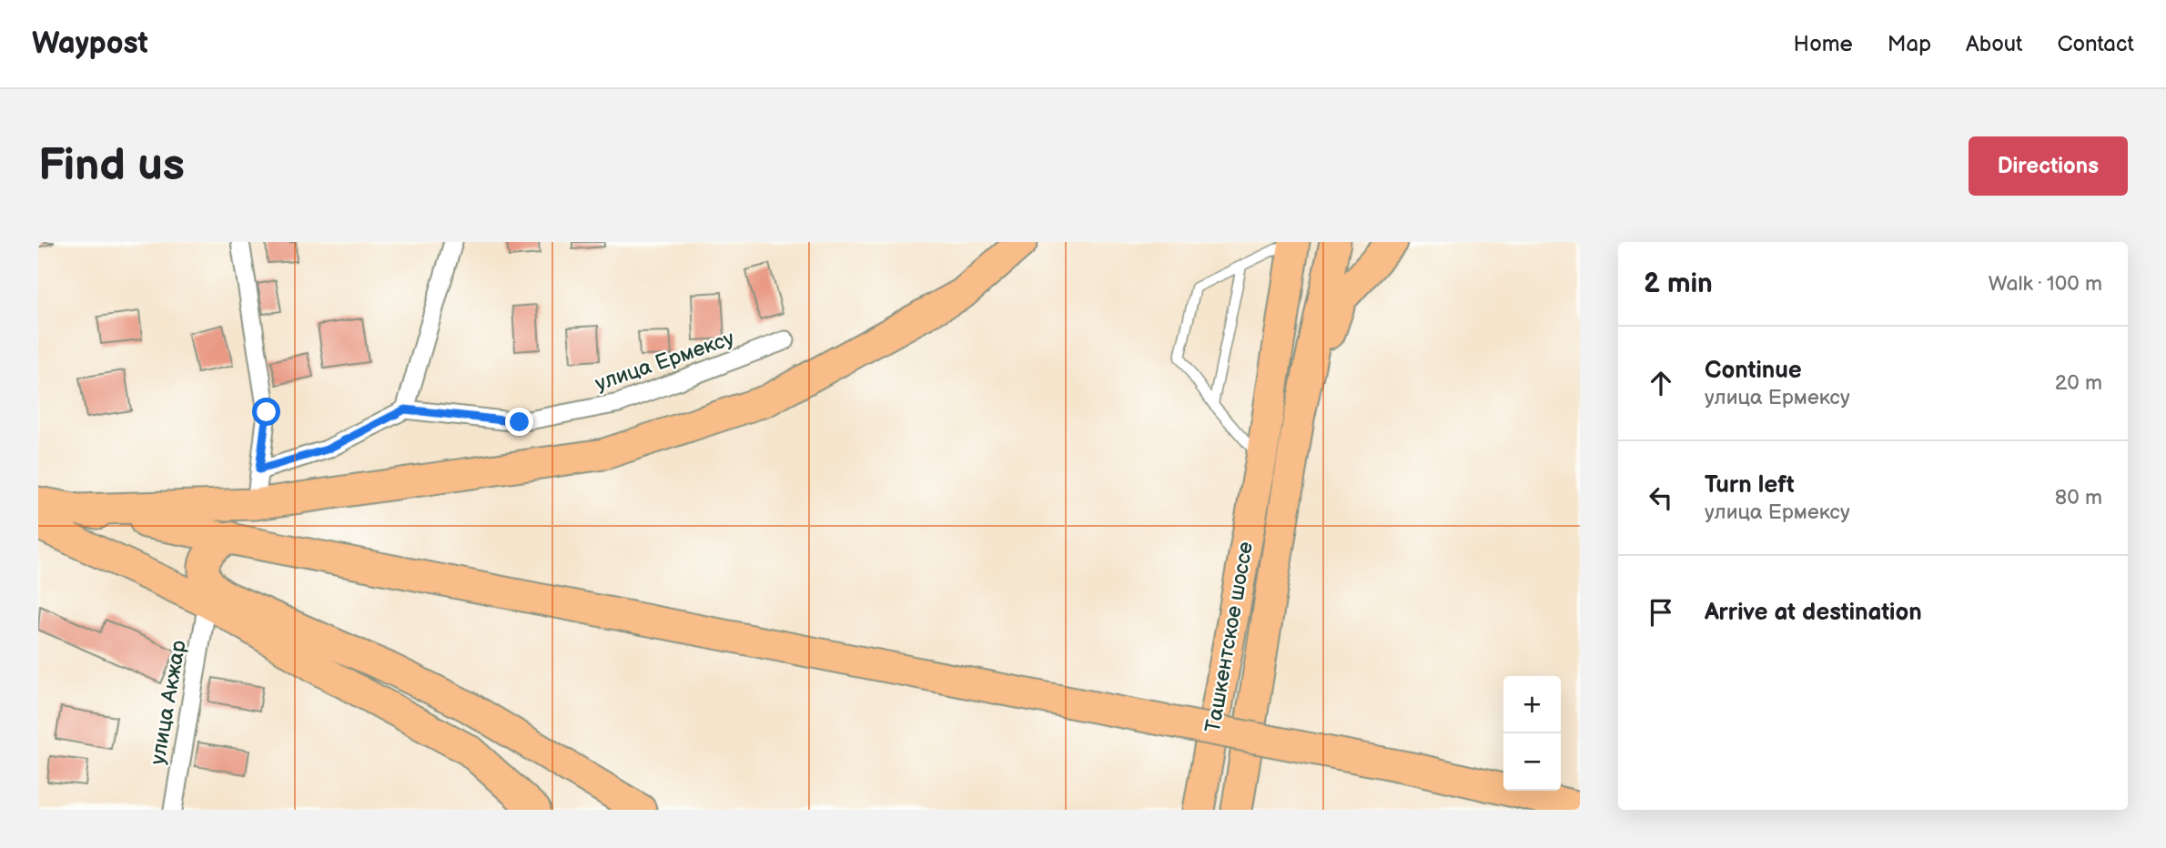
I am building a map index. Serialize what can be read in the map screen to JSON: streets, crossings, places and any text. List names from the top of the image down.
{
  "streets": {
    "highway": ["Ташкентское шоссе"],
    "street": ["улица Ермексу", "улица Акжар"]
  },
  "page": {
    "header": "Waypost",
    "nav": [
      "Home",
      "Map",
      "About",
      "Contact"
    ],
    "buttons": "Directions",
    "title": "Find us",
    "heading": ["2 min", "Walk · 100 m"],
    "list": [
      ["Continue", "улица Ермексу", "20 m"],
      ["Turn left", "улица Ермексу", "80 m"],
      "Arrive at destination"
    ],
    "map_buttons": ["+", "−"]
  }
}
